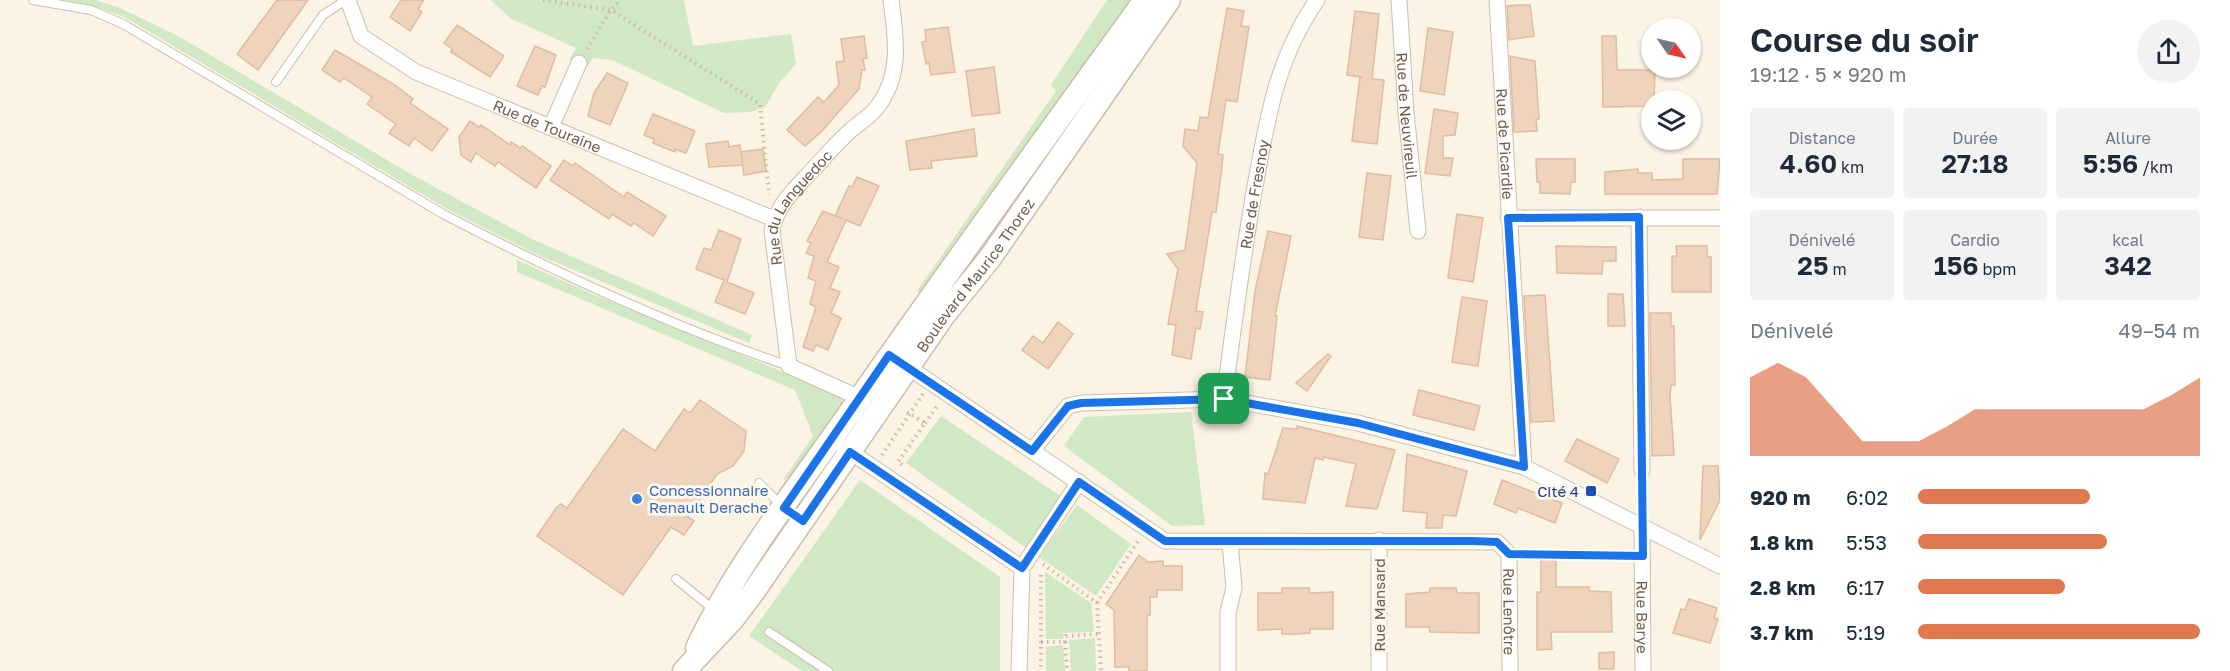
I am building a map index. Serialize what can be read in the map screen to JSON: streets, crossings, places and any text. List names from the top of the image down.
{
  "streets": {
    "street": [
      "Rue de Neuvireuil",
      "Rue de Touraine",
      "Rue de Picardie",
      "Rue de Fresnoy",
      "Rue du Languedoc",
      "Boulevard Maurice Thorez",
      "Rue Mansard",
      "Rue Lenôtre",
      "Rue Barye"
    ]
  },
  "crossings": [
    ["Rue de Touraine", "Rue du Languedoc"]
  ],
  "places": {
    "transit": ["Cité 4"],
    "other": ["Concessionnaire Renault Derache"]
  },
  "north": "bottom right",
  "page": {
    "heading": ["Course du soir", "19:12 · 5 × 920 m"],
    "stats": [
      ["Distance", "4.60 km"],
      ["Durée", "27:18"],
      ["Allure", "5:56 /km"],
      ["Dénivelé", "25 m"],
      ["Cardio", "156 bpm"],
      ["kcal", "342"]
    ],
    "chart": ["Dénivelé", "49–54 m"],
    "list": [
      {
        "name": "920 m",
        "note": "6:02"
      },
      {
        "name": "1.8 km",
        "note": "5:53"
      },
      {
        "name": "2.8 km",
        "note": "6:17"
      },
      {
        "name": "3.7 km",
        "note": "5:19"
      }
    ]
  }
}
